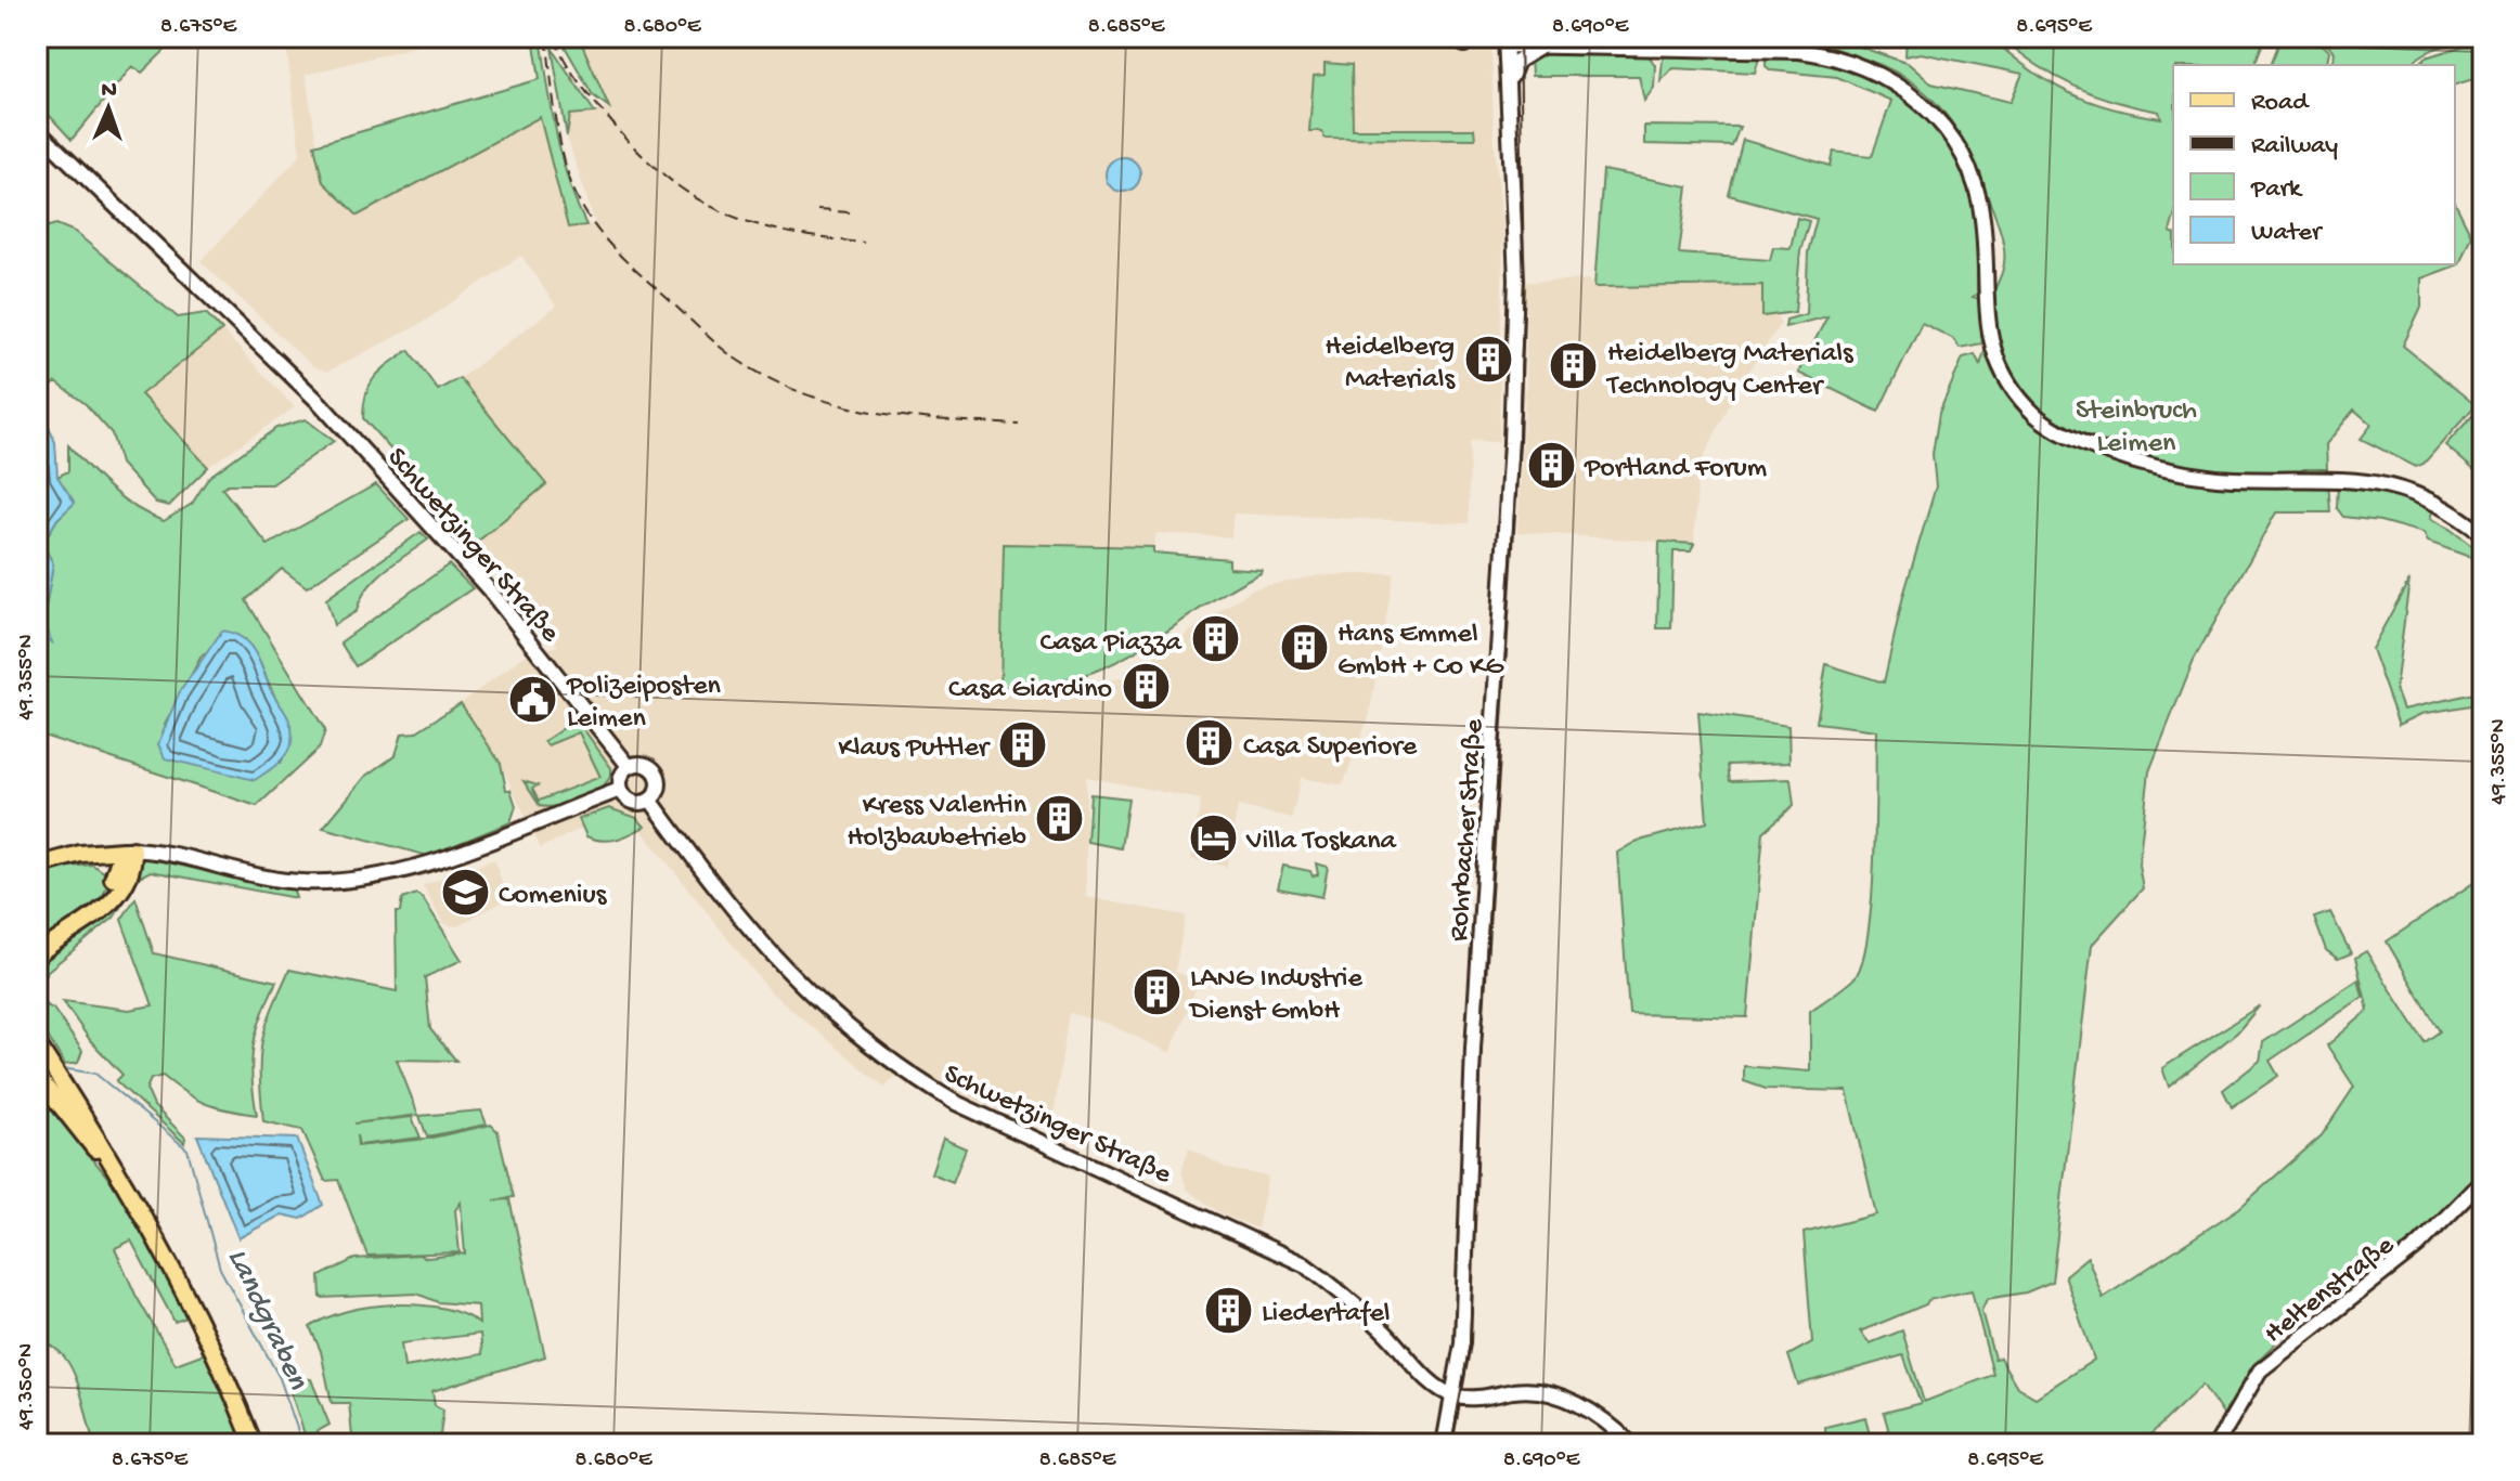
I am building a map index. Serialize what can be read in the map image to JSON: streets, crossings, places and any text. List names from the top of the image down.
{
  "streets": {
    "main road": ["Schwetzinger Straße", "Rohrbacher Straße", "Heltenstraße"]
  },
  "crossings": [
    ["Schwetzinger Straße", "Rohrbacher Straße"]
  ],
  "water": ["Landgraben"],
  "parks": ["Steinbruch Leimen"],
  "places": {
    "building": [
      "Heidelberg Materials",
      "Heidelberg Materials Technology Center",
      "Portland Forum",
      "Casa Piazza",
      "Hans Emmel GmbH + Co KG",
      "Casa Giardino",
      "Casa Superiore",
      "Klaus Puttler",
      "Kress Valentin Holzbaubetrieb",
      "LANG Industrie Dienst GmbH",
      "Liedertafel"
    ],
    "public building": ["Polizeiposten Leimen"],
    "hotel": ["Villa Toskana"],
    "school or university": ["Comenius"]
  },
  "legend": [
    "Road",
    "Railway",
    "Park",
    "Water"
  ],
  "north": "top",
  "coordinates": [
    "8.675°E",
    "8.680°E",
    "8.685°E",
    "8.690°E",
    "8.695°E",
    "49.355°N",
    "49.350°N"
  ]
}
